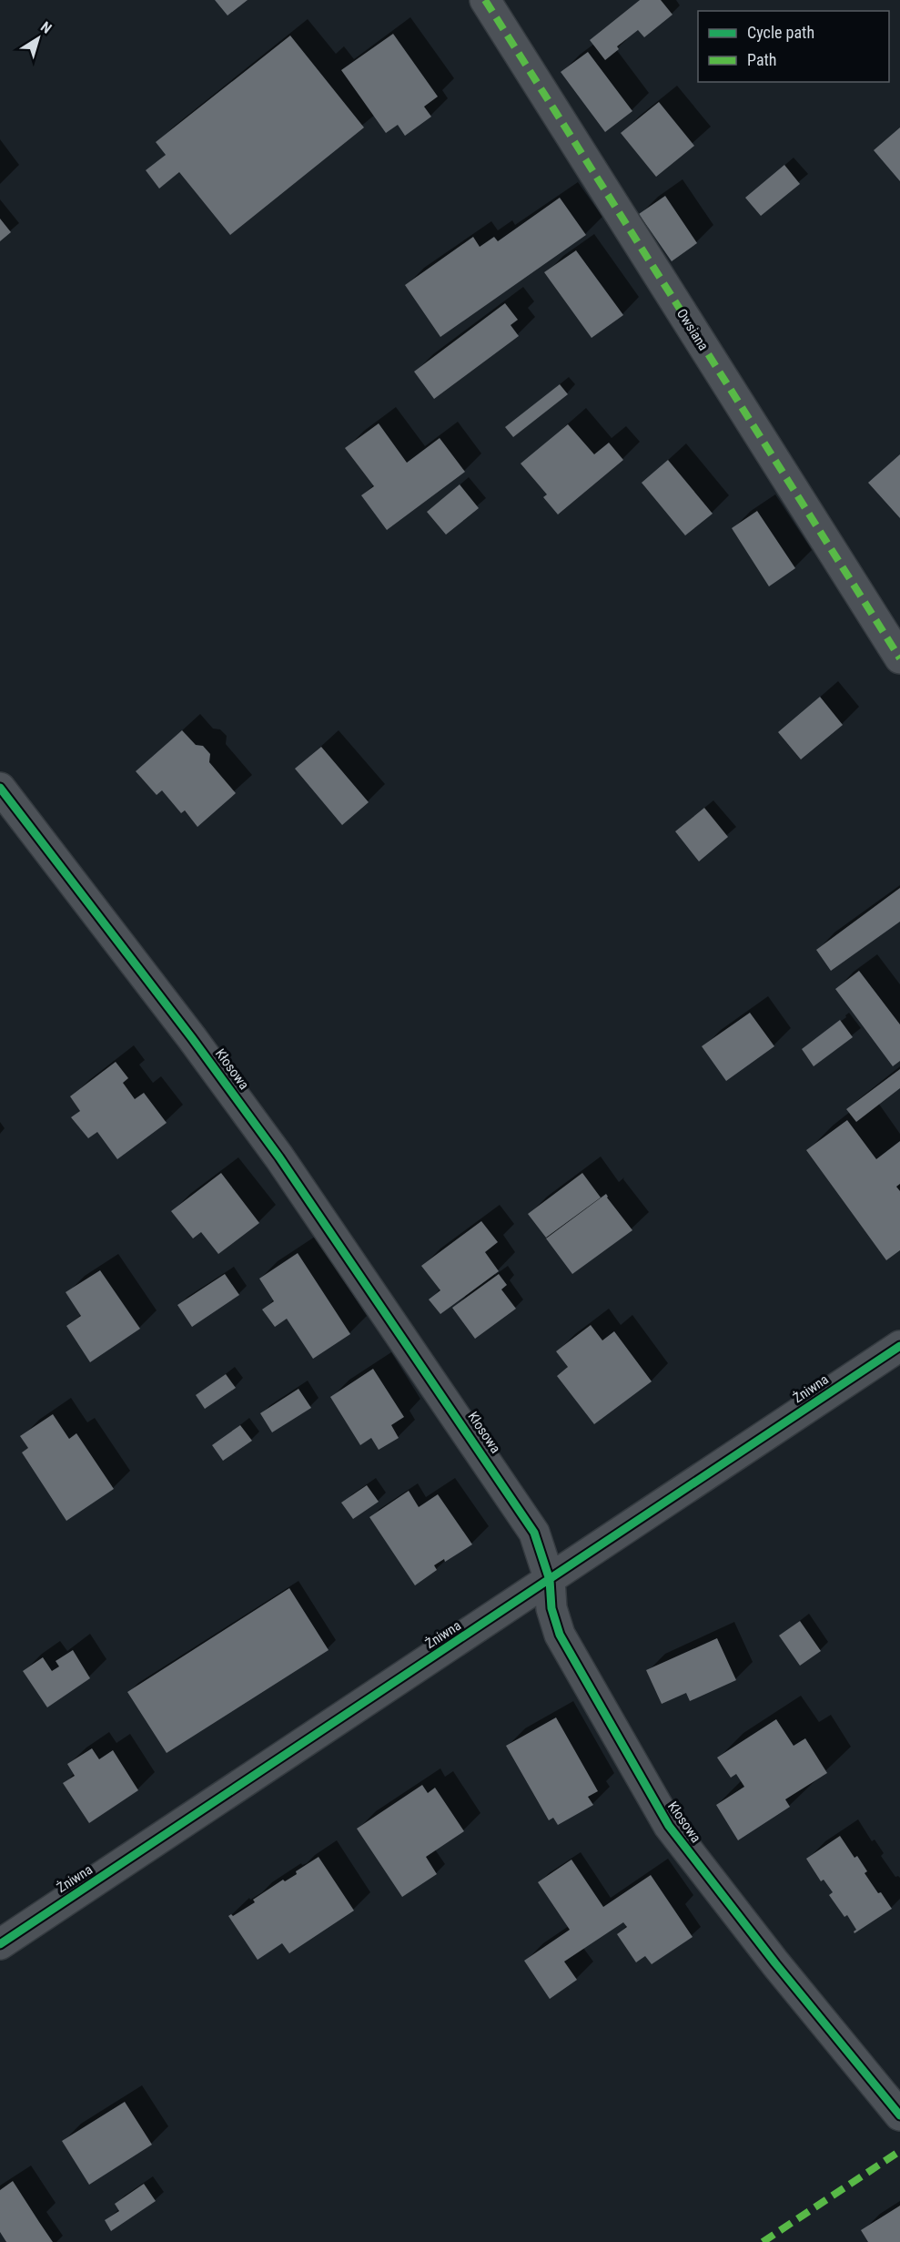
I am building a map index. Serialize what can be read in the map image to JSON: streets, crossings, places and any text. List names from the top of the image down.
{
  "streets": {
    "street": ["Owsiana", "Kłosowa", "Żniwna"]
  },
  "crossings": [
    ["Kłosowa", "Żniwna"]
  ],
  "legend": ["Cycle path", "Path"],
  "north": "top right"
}
